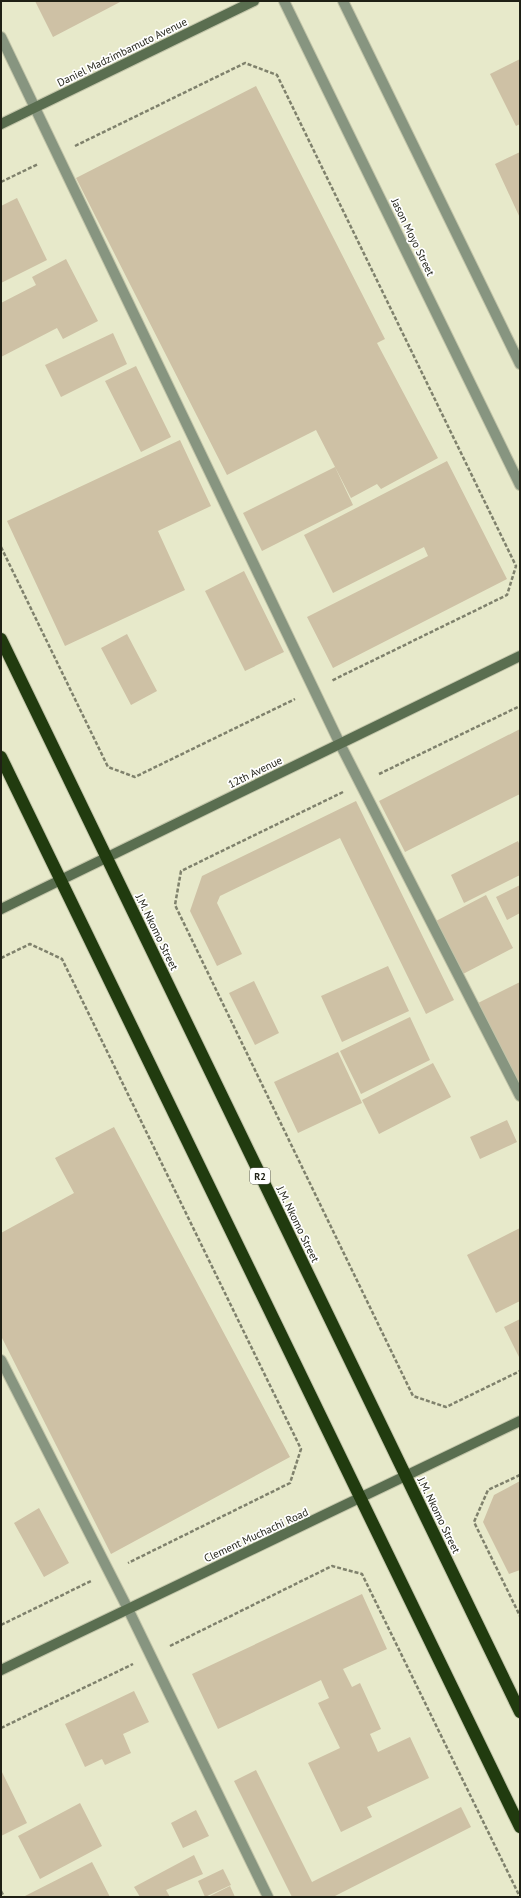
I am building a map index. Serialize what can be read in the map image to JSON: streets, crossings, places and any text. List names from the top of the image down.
{
  "streets": {
    "highway": ["J.M. Nkomo Street", "R2"],
    "main road": ["Daniel Madzimbamuto Avenue", "12th Avenue", "Clement Muchachi Road"],
    "street": ["Jason Moyo Street"]
  },
  "crossings": [
    ["12th Avenue", "J.M. Nkomo Street"],
    ["J.M. Nkomo Street", "Clement Muchachi Road"]
  ]
}
